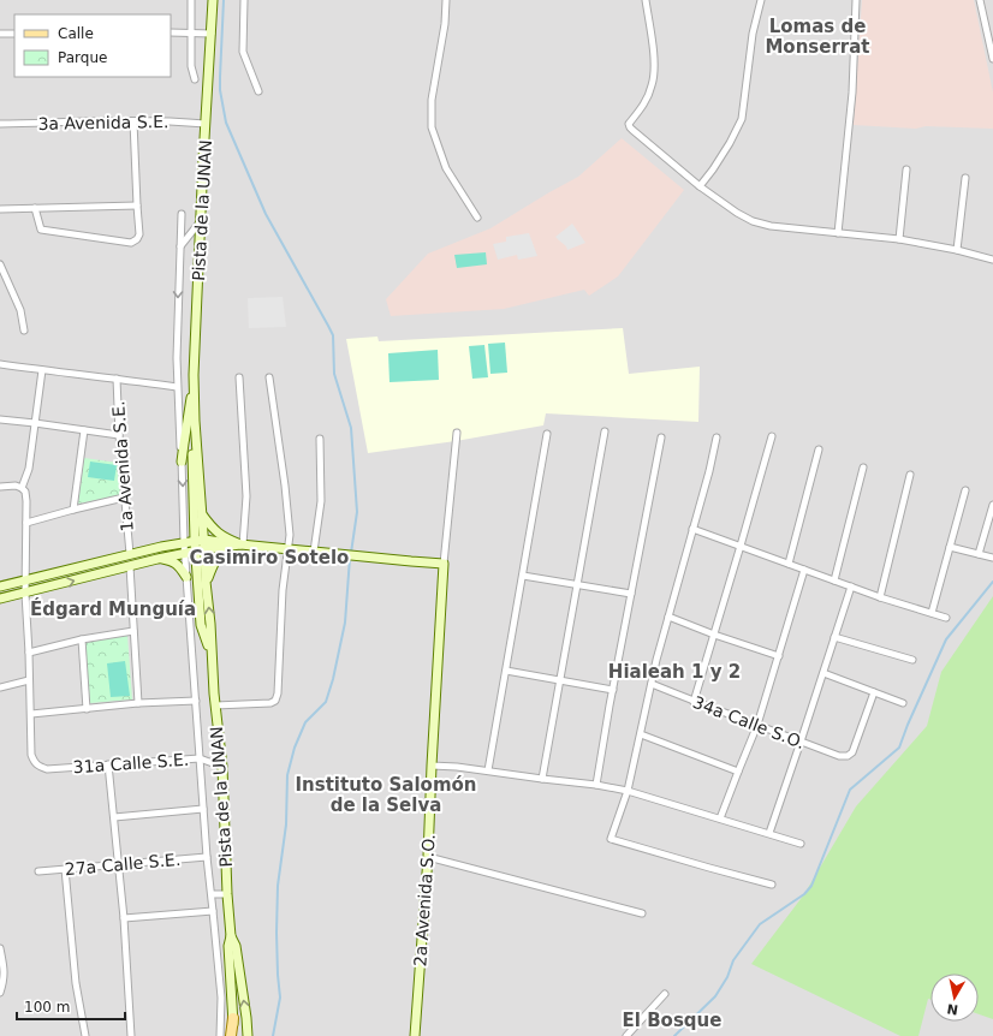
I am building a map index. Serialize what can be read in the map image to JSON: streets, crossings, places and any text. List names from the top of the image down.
{
  "streets": {
    "main road": ["Pista de la UNAN", "2a Avenida S.O."],
    "street": [
      "3a Avenida S.E.",
      "1a Avenida S.E.",
      "34a Calle S.O.",
      "31a Calle S.E.",
      "27a Calle S.E."
    ]
  },
  "crossings": [
    ["3a Avenida S.E.", "Pista de la UNAN"],
    ["Pista de la UNAN", "31a Calle S.E."]
  ],
  "districts": [
    "Lomas de Monserrat",
    "Casimiro Sotelo",
    "Édgard Munguía",
    "Hialeah 1 y 2",
    "Instituto Salomón de la Selva",
    "El Bosque"
  ],
  "legend": ["Calle", "Parque"],
  "scale_bar": "100 m",
  "north": "bottom"
}
